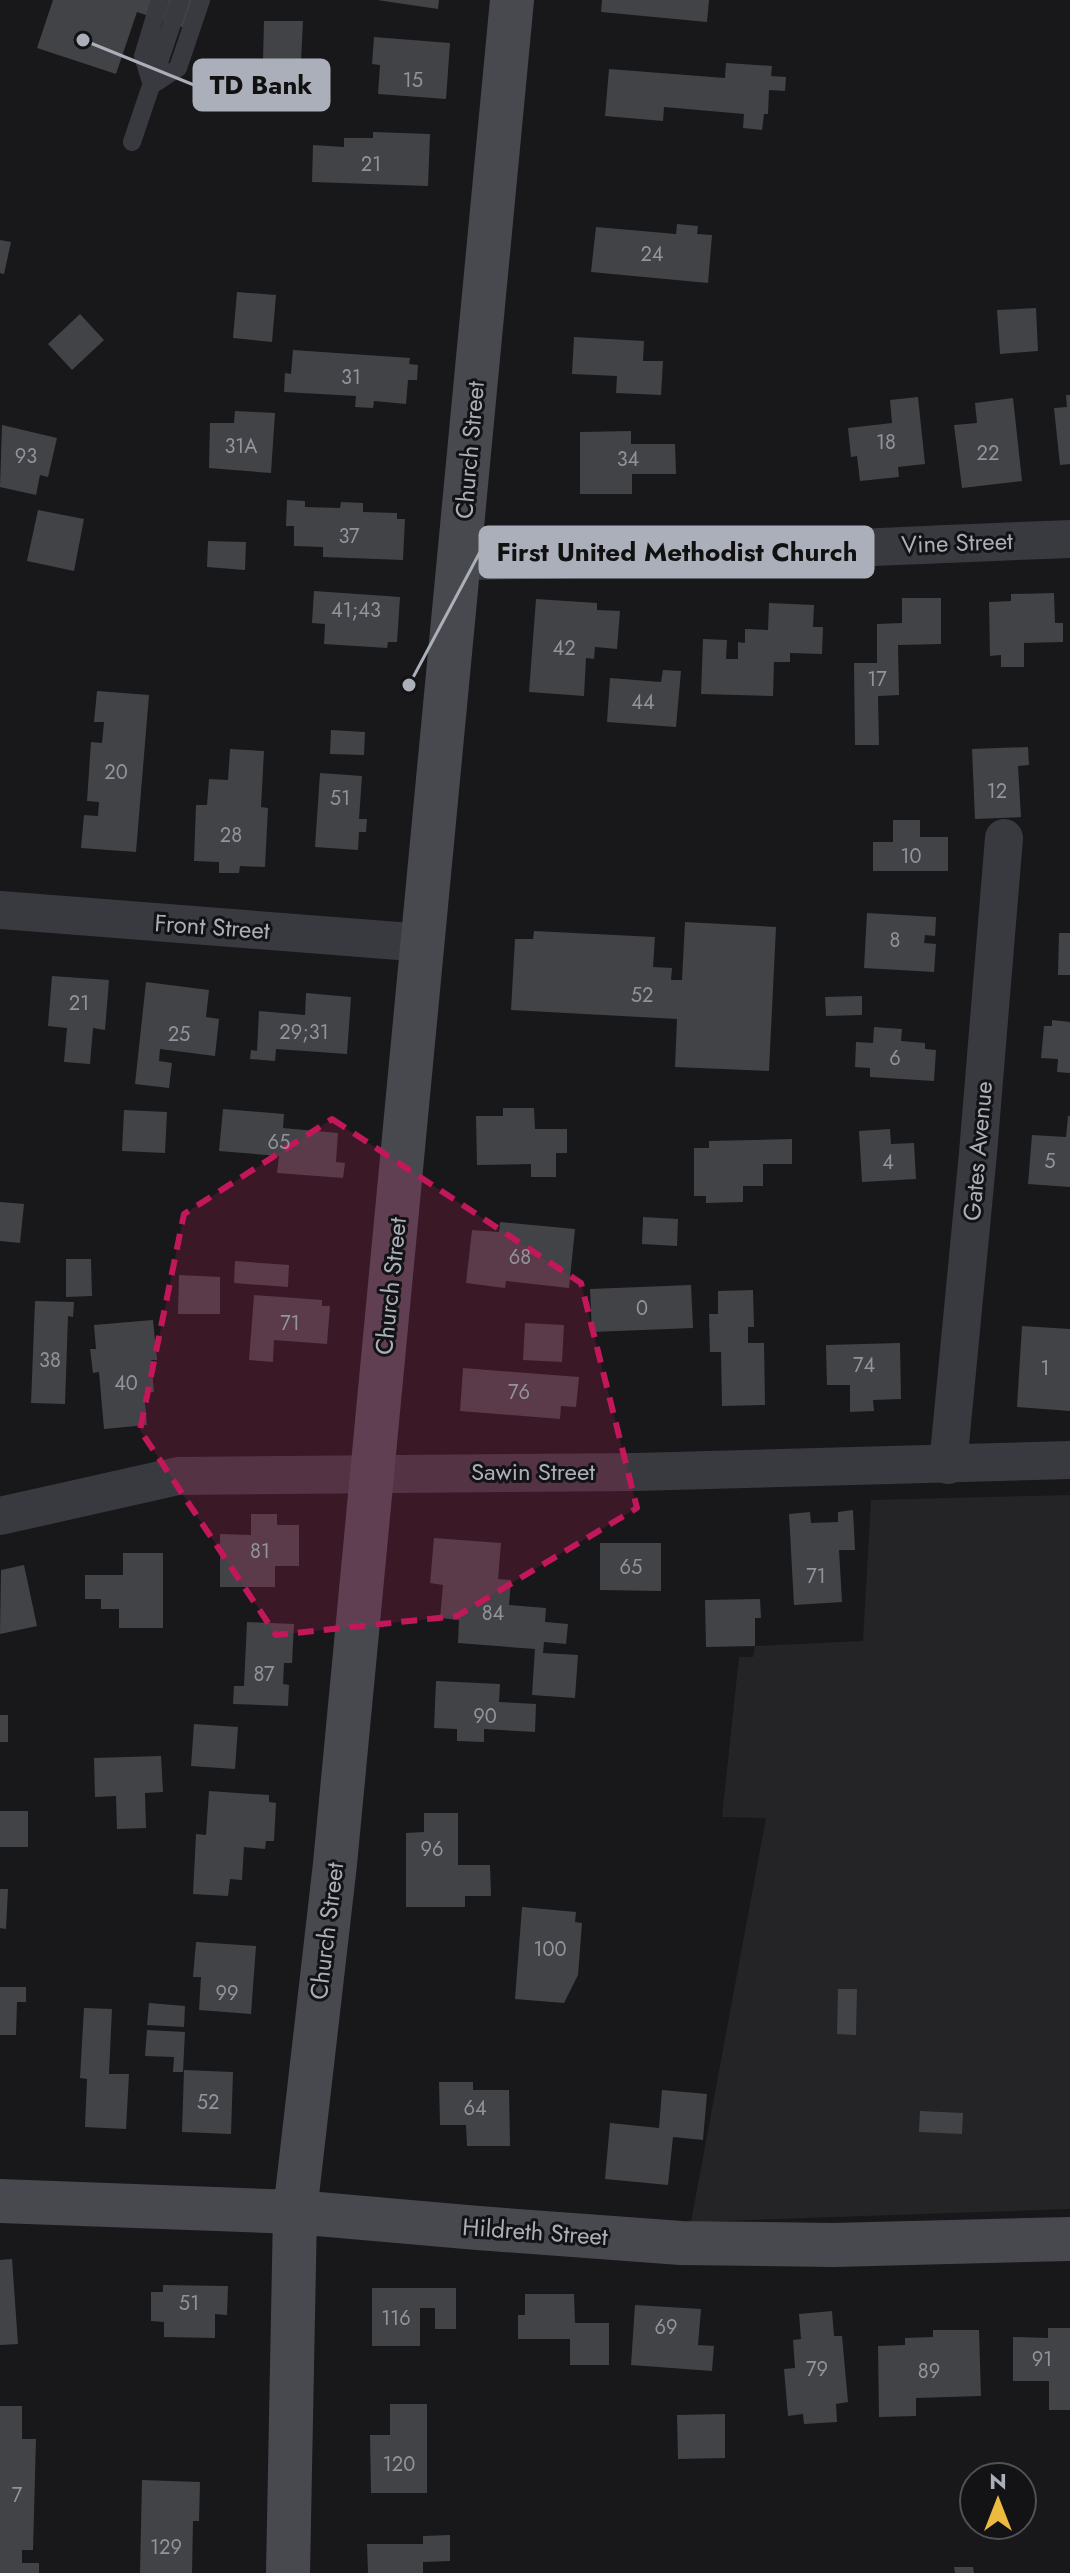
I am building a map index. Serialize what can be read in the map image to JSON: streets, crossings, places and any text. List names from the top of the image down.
{
  "streets": {
    "street": [
      "Church Street",
      "Vine Street",
      "Front Street",
      "Gates Avenue",
      "Sawin Street",
      "Hildreth Street"
    ]
  },
  "crossings": [
    ["Church Street", "Vine Street"],
    ["Church Street", "Front Street"],
    ["Church Street", "Sawin Street"],
    ["Church Street", "Hildreth Street"],
    ["Gates Avenue", "Sawin Street"]
  ],
  "places": ["TD Bank", "First United Methodist Church"],
  "house_numbers": [
    "15",
    "21",
    "24",
    "31",
    "18",
    "31A",
    "22",
    "93",
    "34",
    "37",
    "41;43",
    "42",
    "17",
    "44",
    "20",
    "12",
    "51",
    "28",
    "10",
    "8",
    "52",
    "21",
    "29;31",
    "25",
    "6",
    "65",
    "5",
    "4",
    "68",
    "0",
    "71",
    "38",
    "74",
    "1",
    "40",
    "76",
    "81",
    "65",
    "71",
    "84",
    "87",
    "90",
    "96",
    "100",
    "99",
    "52",
    "64",
    "51",
    "116",
    "69",
    "91",
    "79",
    "89",
    "120",
    "7",
    "129"
  ],
  "north": "top"
}
